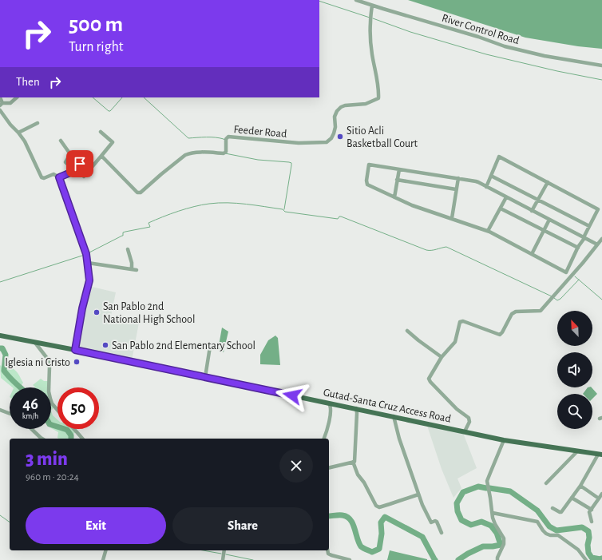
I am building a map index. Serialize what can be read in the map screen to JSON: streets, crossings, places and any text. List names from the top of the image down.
{
  "streets": {
    "main road": ["Gutad-Santa Cruz Access Road"],
    "street": ["River Control Road", "Feeder Road"]
  },
  "crossings": [
    ["River Control Road", "Feeder Road"]
  ],
  "places": [
    "Sitio Acli Basketball Court",
    "San Pablo 2nd National High School",
    "San Pablo 2nd Elementary School",
    "Iglesia ni Cristo"
  ],
  "north": "top left",
  "page": {
    "turn": ["500 m", "Turn right"],
    "then": "Then",
    "speed": "46 km/h",
    "limit": "50",
    "heading": ["3 min", "960 m · 20:24"],
    "buttons": ["Exit", "Share"]
  }
}
